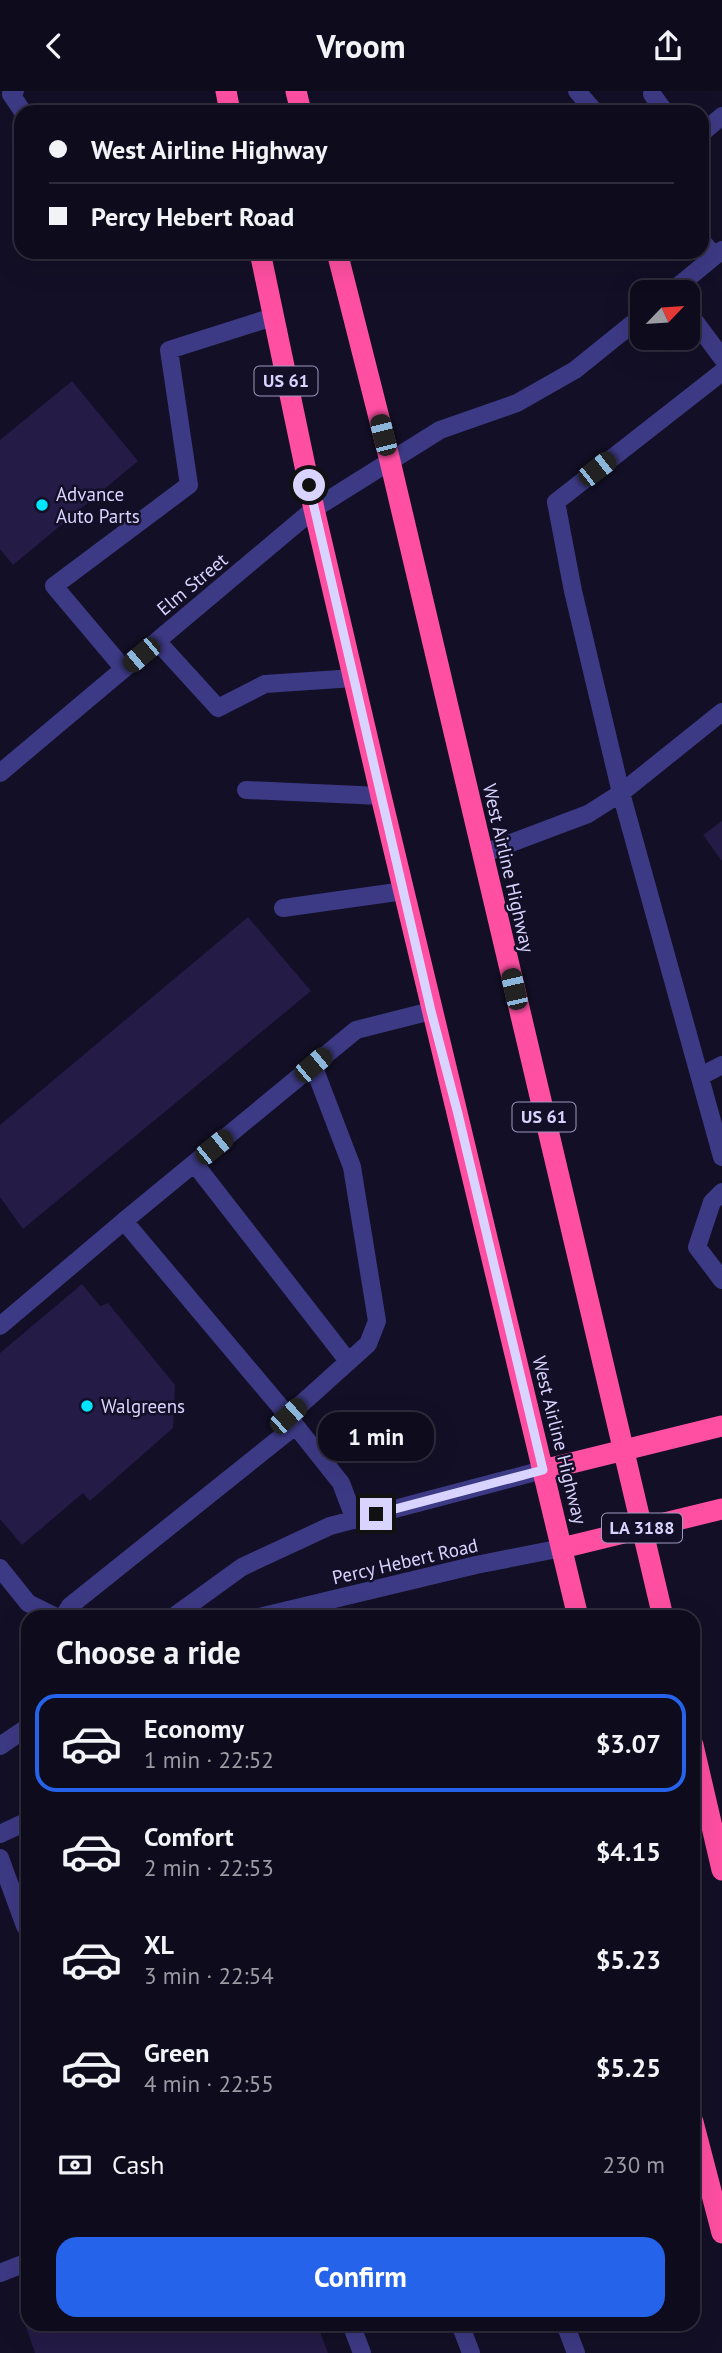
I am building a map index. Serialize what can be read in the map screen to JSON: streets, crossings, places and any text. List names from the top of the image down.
{
  "streets": {
    "highway": ["US 61", "West Airline Highway", "LA 3188"],
    "street": ["Elm Street", "Percy Hebert Road"]
  },
  "crossings": [
    ["Elm Street", "West Airline Highway"],
    ["West Airline Highway", "LA 3188"],
    ["West Airline Highway", "Percy Hebert Road"],
    ["LA 3188", "Percy Hebert Road"]
  ],
  "places": ["Advance Auto Parts", "Walgreens"],
  "north": "top right",
  "page": {
    "header": "Vroom",
    "banner": ["West Airline Highway", "Percy Hebert Road"],
    "bubble": "1 min",
    "heading": "Choose a ride",
    "list": [
      {
        "name": "Economy",
        "note": "1 min · 22:52",
        "value": "$3.07"
      },
      {
        "name": "Comfort",
        "note": "2 min · 22:53",
        "value": "$4.15"
      },
      {
        "name": "XL",
        "note": "3 min · 22:54",
        "value": "$5.23"
      },
      {
        "name": "Green",
        "note": "4 min · 22:55",
        "value": "$5.25"
      }
    ],
    "pay": ["Cash", "230 m"],
    "buttons": "Confirm"
  }
}
